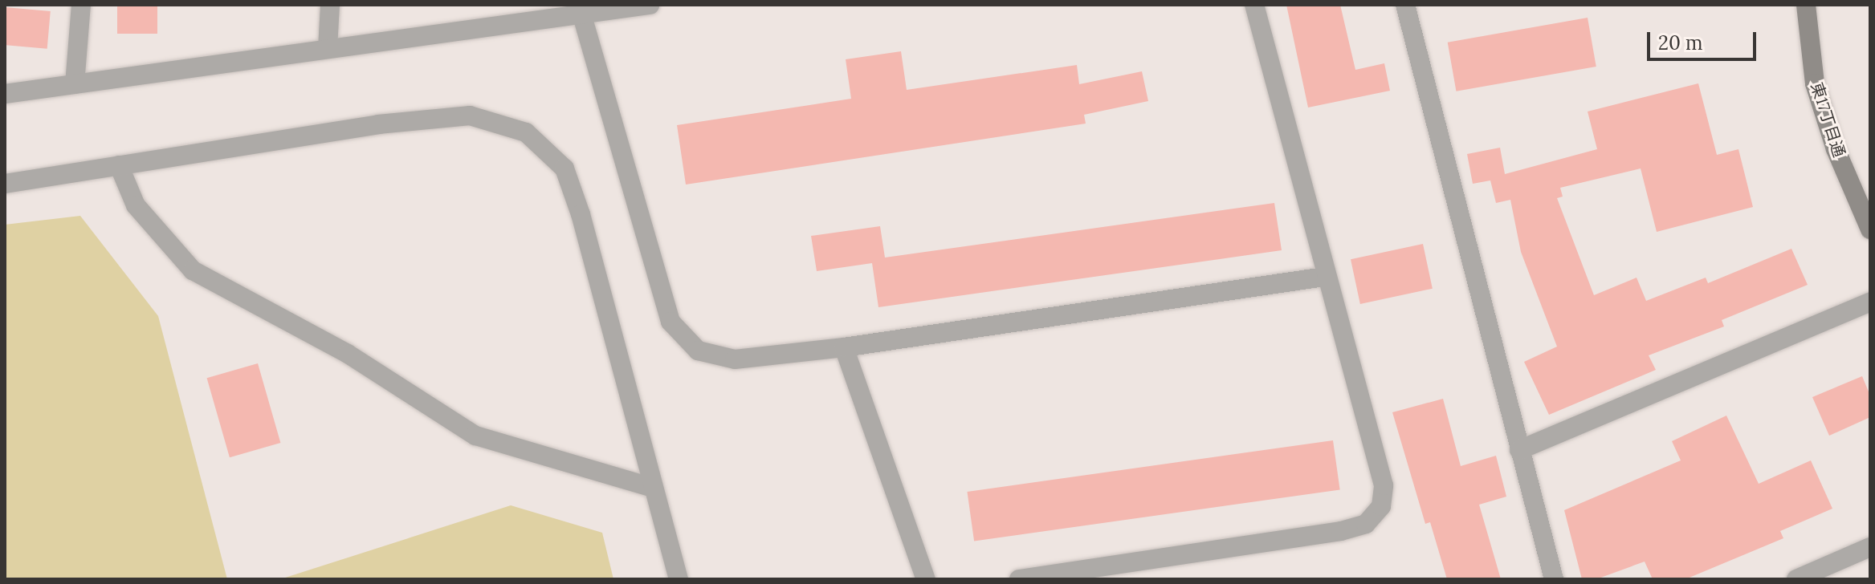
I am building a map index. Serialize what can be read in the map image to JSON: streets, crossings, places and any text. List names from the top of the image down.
{
  "streets": {
    "street": ["東17丁目通"]
  },
  "scale_bar": "20 m"
}
